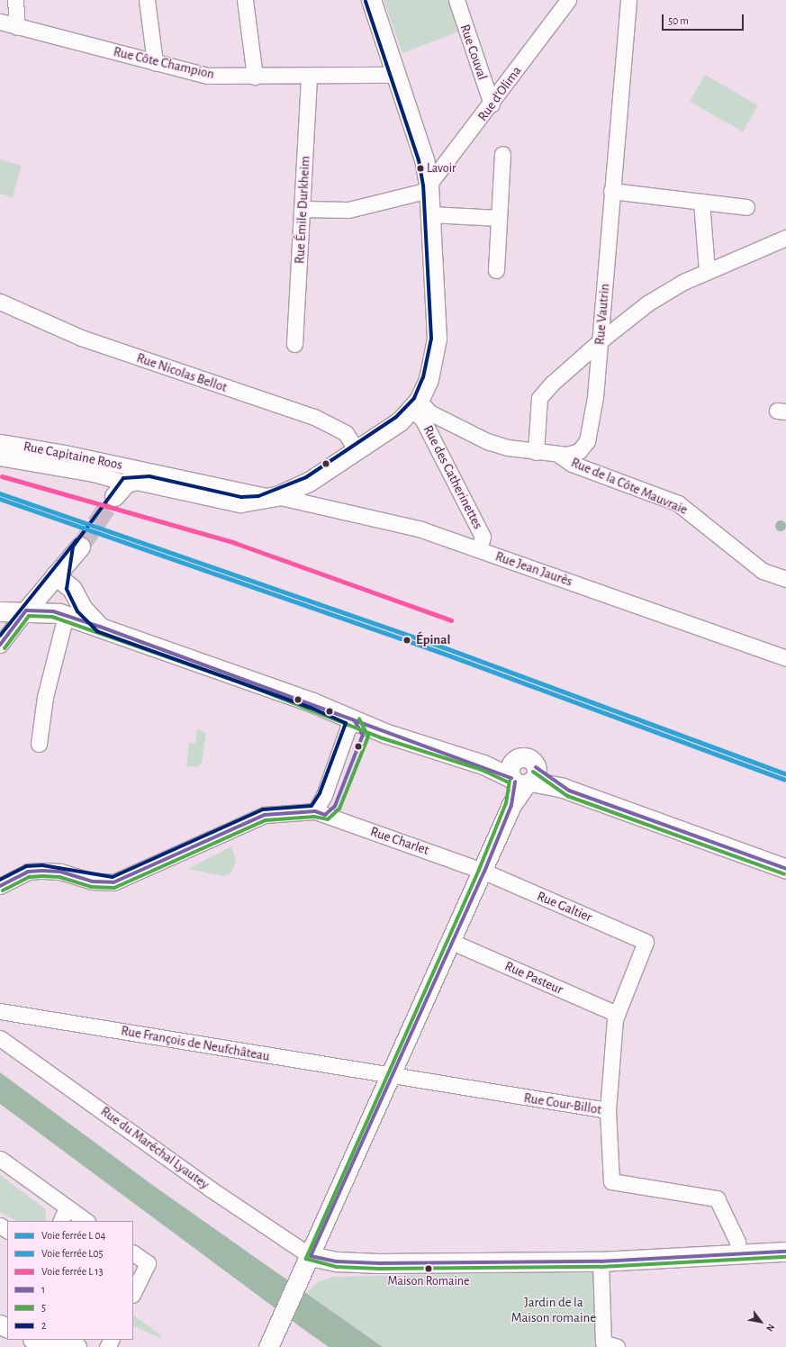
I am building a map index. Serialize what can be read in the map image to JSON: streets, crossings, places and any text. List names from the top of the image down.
{
  "streets": {
    "street": [
      "Rue Couval",
      "Rue Côte Champion",
      "Rue d'Olima",
      "Rue Émile Durkheim",
      "Rue Vautrin",
      "Rue Nicolas Bellot",
      "Rue Capitaine Roos",
      "Rue des Catherinettes",
      "Rue de la Côte Mauvraie",
      "Rue Jean Jaurès",
      "Rue Charlet",
      "Rue Galtier",
      "Rue Pasteur",
      "Rue François de Neufchâteau",
      "Rue Cour-Billot",
      "Rue du Maréchal Lyautey"
    ]
  },
  "crossings": [
    ["Rue Couval", "Rue d'Olima"],
    ["Rue Côte Champion", "Rue Émile Durkheim"],
    ["Rue Vautrin", "Rue des Catherinettes"],
    ["Rue Vautrin", "Rue de la Côte Mauvraie"],
    ["Rue Capitaine Roos", "Rue Jean Jaurès"],
    ["Rue des Catherinettes", "Rue Jean Jaurès"],
    ["Rue Charlet", "Rue Galtier"],
    ["Rue Galtier", "Rue Pasteur"],
    ["Rue François de Neufchâteau", "Rue Cour-Billot"]
  ],
  "parks": ["Jardin de la Maison romaine"],
  "places": ["Lavoir", "Épinal", "Maison Romaine"],
  "lines": [
    "transit line 2",
    "rail line L05",
    "transit line 1",
    "transit line 5"
  ],
  "legend": [
    "Voie ferrée L 04",
    "Voie ferrée L05",
    "Voie ferrée L 13",
    "1",
    "5",
    "2"
  ],
  "scale_bar": "50 m",
  "north": "bottom right"
}
